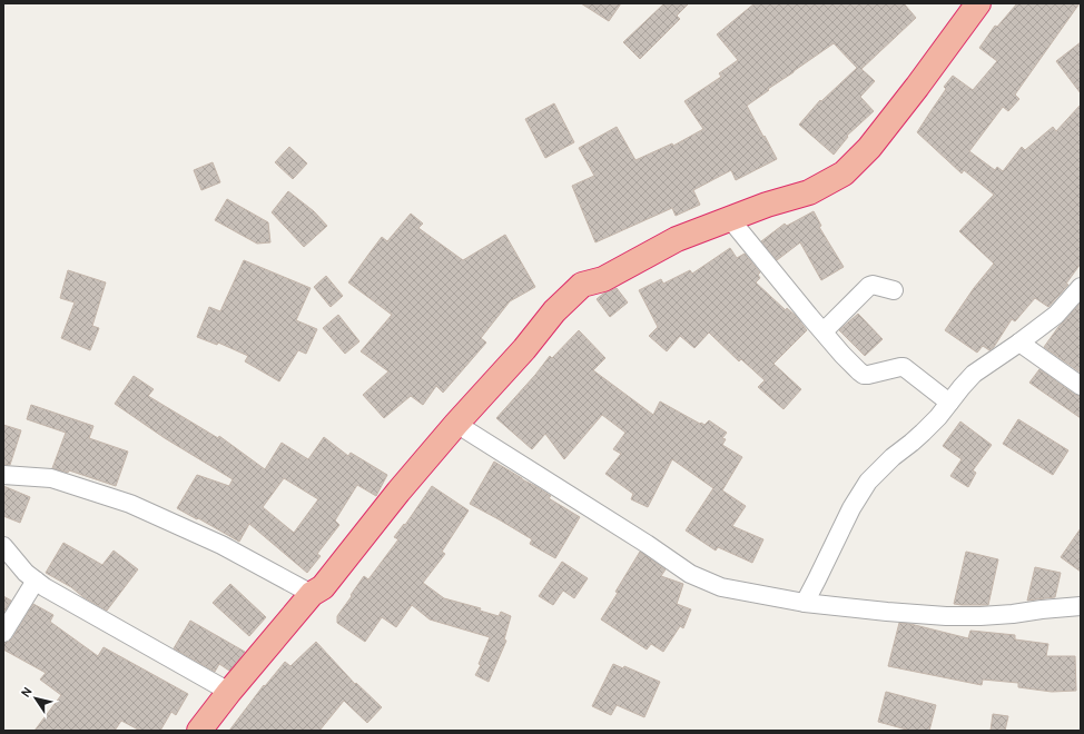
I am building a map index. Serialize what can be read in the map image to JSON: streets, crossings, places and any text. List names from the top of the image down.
{
  "north": "top left"
}
